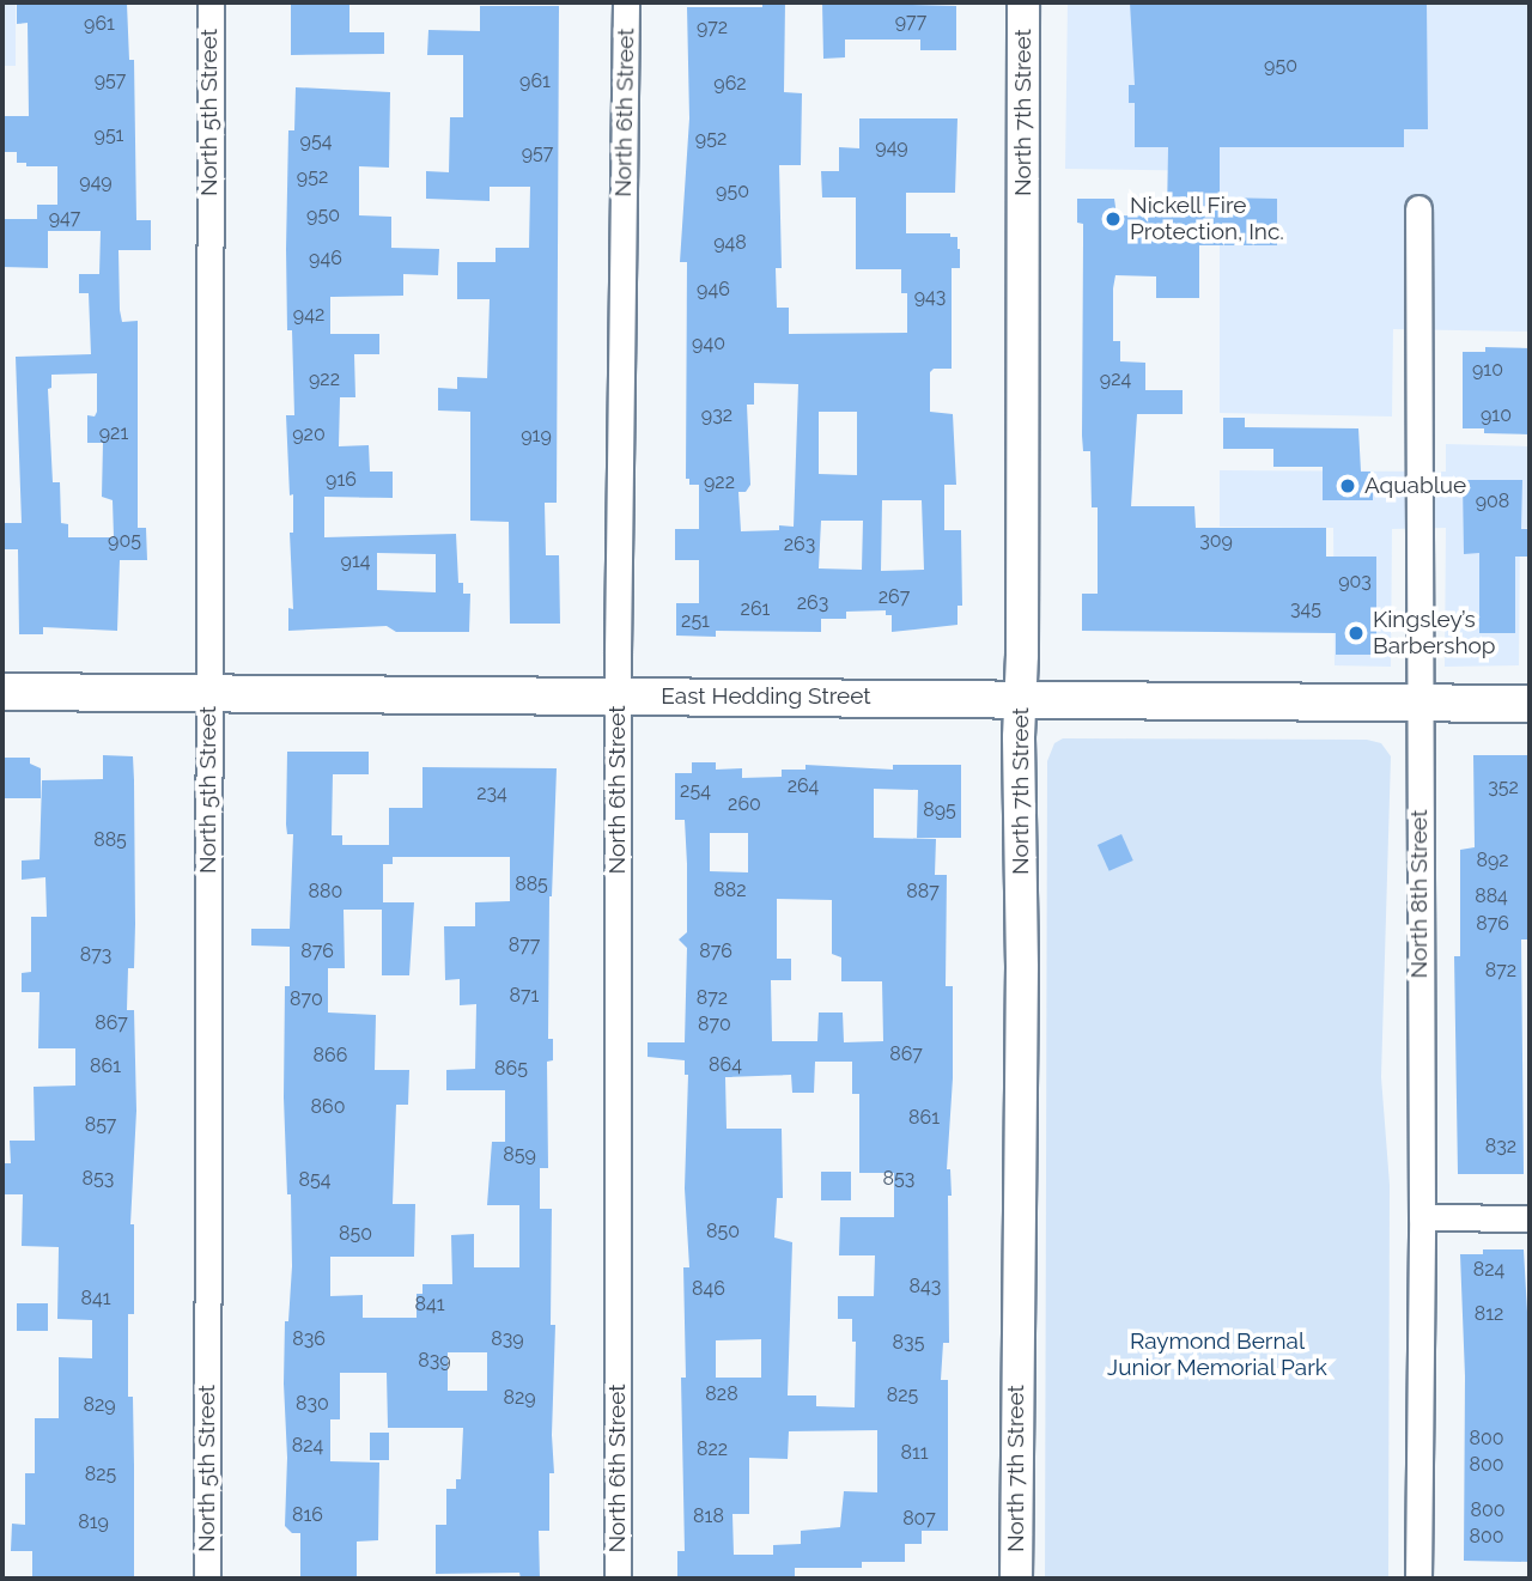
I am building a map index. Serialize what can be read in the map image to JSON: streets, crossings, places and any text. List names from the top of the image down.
{
  "streets": {
    "main road": ["East Hedding Street"],
    "street": [
      "North 5th Street",
      "North 6th Street",
      "North 7th Street",
      "North 8th Street"
    ]
  },
  "crossings": [
    ["North 5th Street", "East Hedding Street"],
    ["North 6th Street", "East Hedding Street"],
    ["North 7th Street", "East Hedding Street"],
    ["East Hedding Street", "North 8th Street"]
  ],
  "parks": ["Raymond Bernal Junior Memorial Park"],
  "places": ["Nickell Fire Protection, Inc.", "Aquablue", "Kingsley’s Barbershop"],
  "house_numbers": [
    "977",
    "961",
    "972",
    "950",
    "957",
    "961",
    "962",
    "951",
    "952",
    "954",
    "949",
    "957",
    "952",
    "949",
    "950",
    "950",
    "947",
    "948",
    "946",
    "946",
    "943",
    "942",
    "940",
    "910",
    "922",
    "924",
    "932",
    "910",
    "921",
    "920",
    "919",
    "916",
    "922",
    "908",
    "905",
    "309",
    "263",
    "914",
    "903",
    "267",
    "263",
    "261",
    "345",
    "251",
    "264",
    "352",
    "254",
    "234",
    "260",
    "895",
    "885",
    "892",
    "885",
    "882",
    "880",
    "887",
    "884",
    "876",
    "877",
    "876",
    "876",
    "873",
    "872",
    "871",
    "872",
    "870",
    "867",
    "870",
    "867",
    "866",
    "864",
    "861",
    "865",
    "860",
    "861",
    "857",
    "832",
    "859",
    "853",
    "853",
    "854",
    "850",
    "850",
    "824",
    "843",
    "846",
    "841",
    "841",
    "812",
    "836",
    "839",
    "835",
    "839",
    "828",
    "825",
    "829",
    "830",
    "829",
    "800",
    "824",
    "822",
    "811",
    "800",
    "825",
    "800",
    "816",
    "818",
    "807",
    "819",
    "800"
  ]
}
